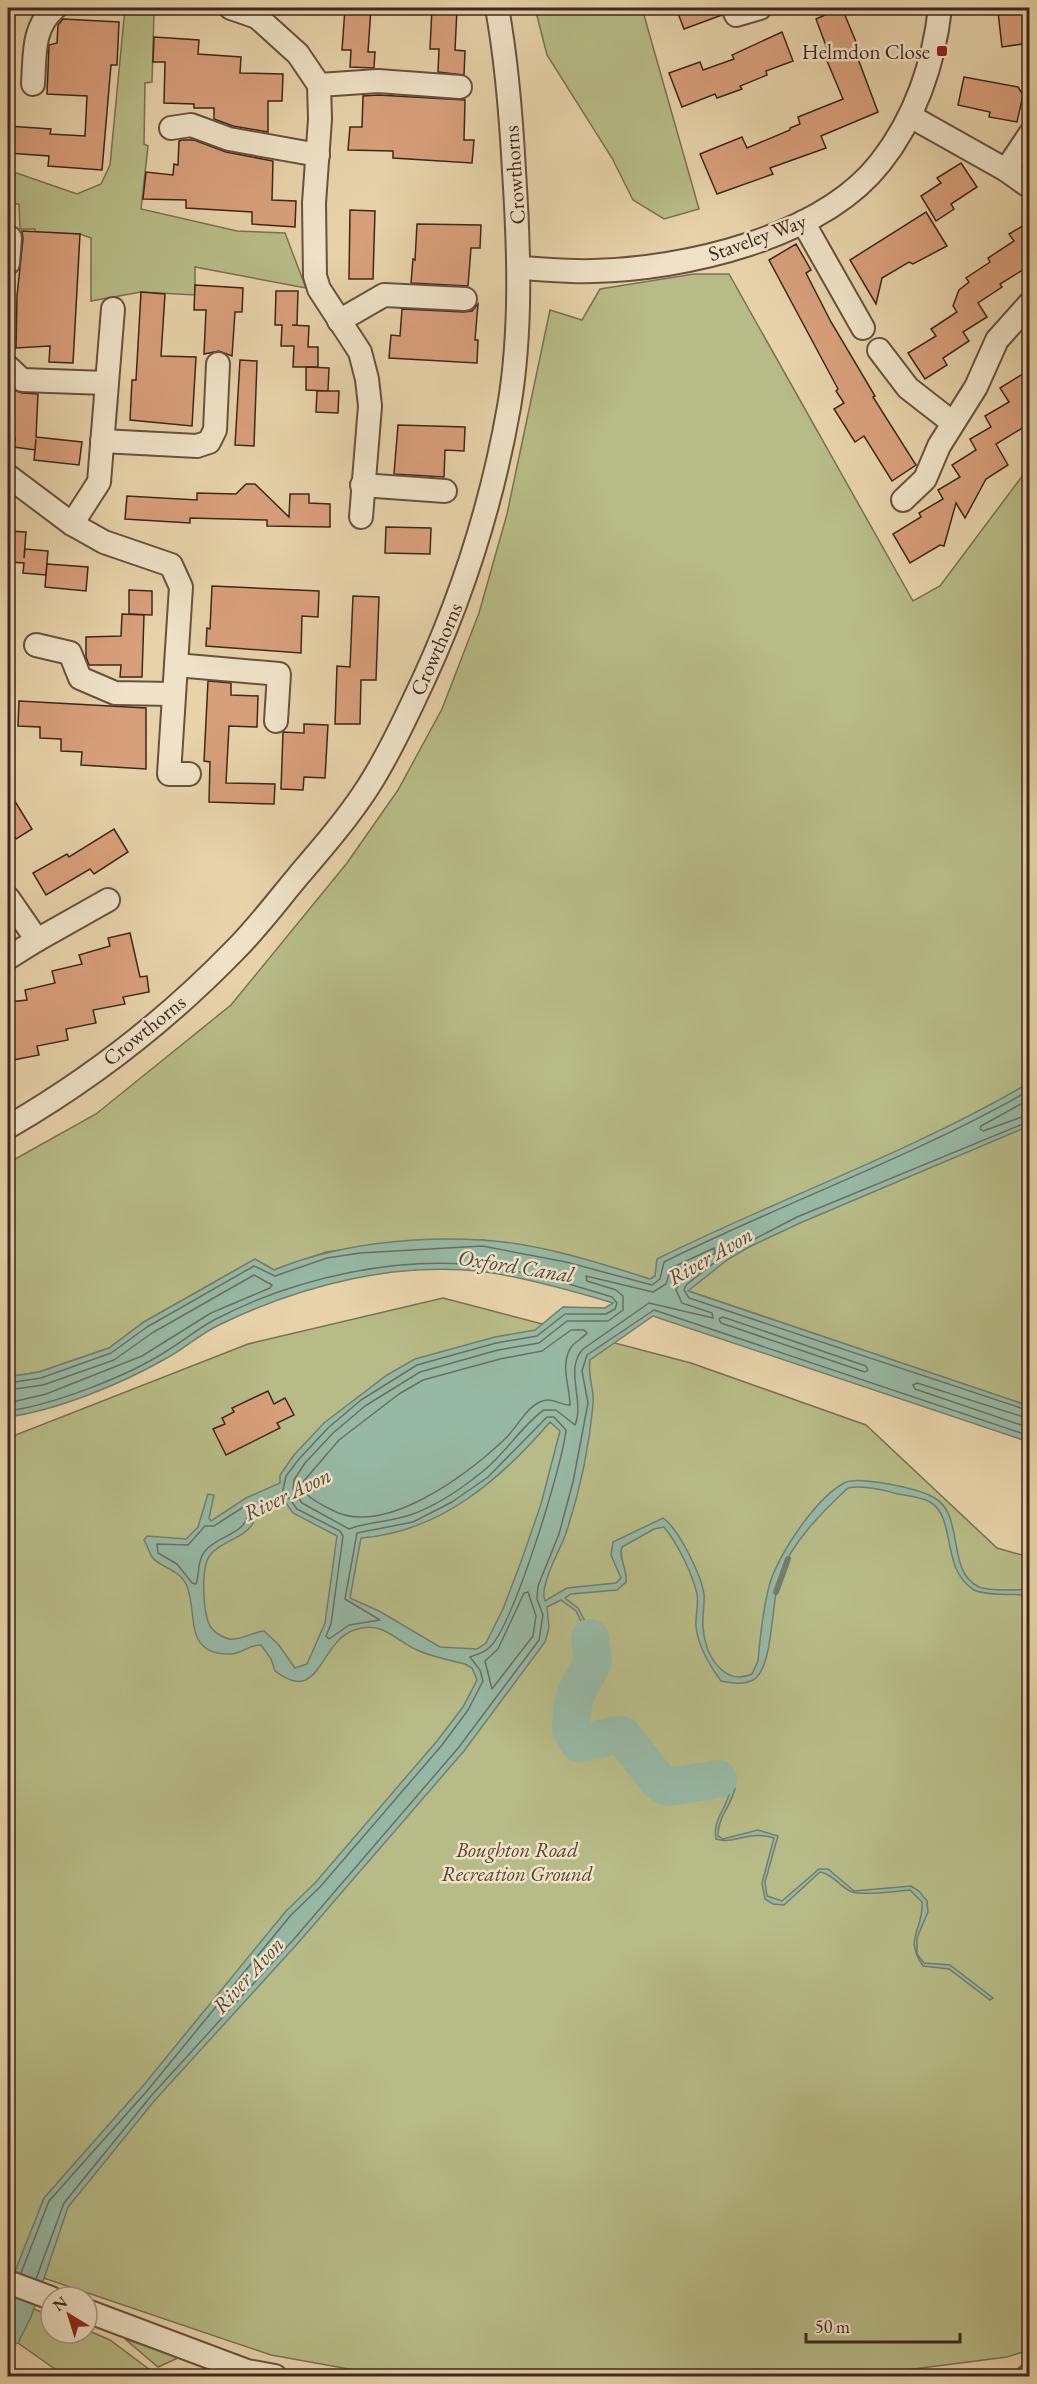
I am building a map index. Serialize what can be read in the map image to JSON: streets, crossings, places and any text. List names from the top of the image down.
{
  "streets": {
    "street": ["Crowthorns", "Staveley Way"]
  },
  "crossings": [
    ["Crowthorns", "Staveley Way"]
  ],
  "water": ["River Avon", "Oxford Canal"],
  "parks": ["Boughton Road Recreation Ground"],
  "places": {
    "transit": ["Helmdon Close"]
  },
  "scale_bar": "50 m",
  "north": "top left"
}
